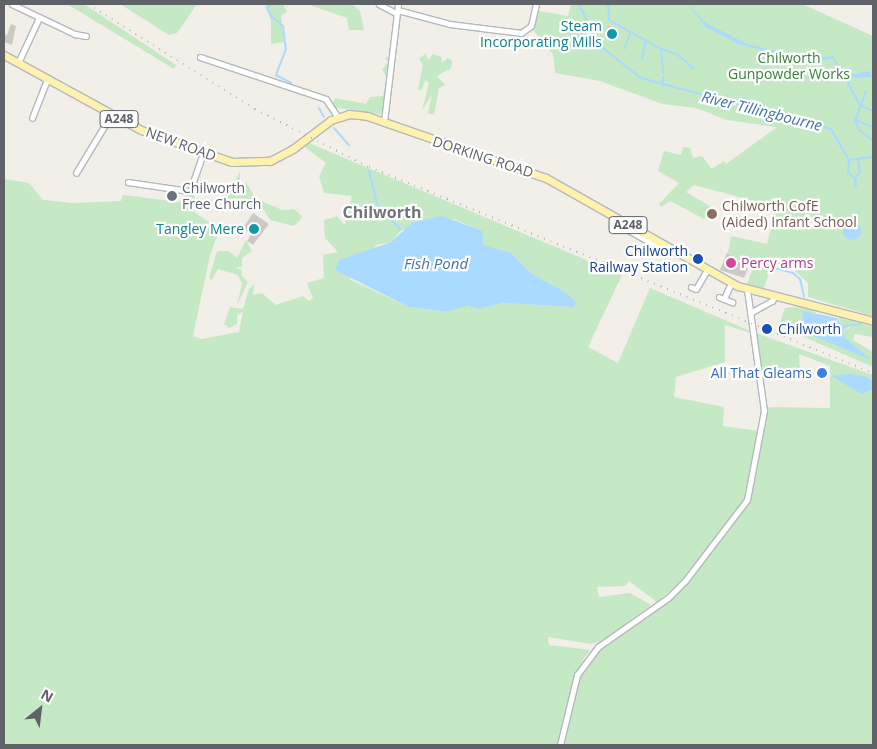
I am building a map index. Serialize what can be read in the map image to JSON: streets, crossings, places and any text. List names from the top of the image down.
{
  "streets": {
    "main road": ["A248", "NEW ROAD", "DORKING ROAD"]
  },
  "crossings": [
    ["NEW ROAD", "DORKING ROAD"]
  ],
  "districts": ["Chilworth"],
  "water": ["River Tillingbourne", "Fish Pond"],
  "parks": ["Chilworth Gunpowder Works"],
  "places": [
    "Steam Incorporating Mills",
    "Chilworth Free Church",
    "Chilworth CofE (Aided) Infant School",
    "Tangley Mere",
    "Chilworth Railway Station",
    "Percy arms",
    "Chilworth",
    "All That Gleams"
  ],
  "north": "top right"
}
